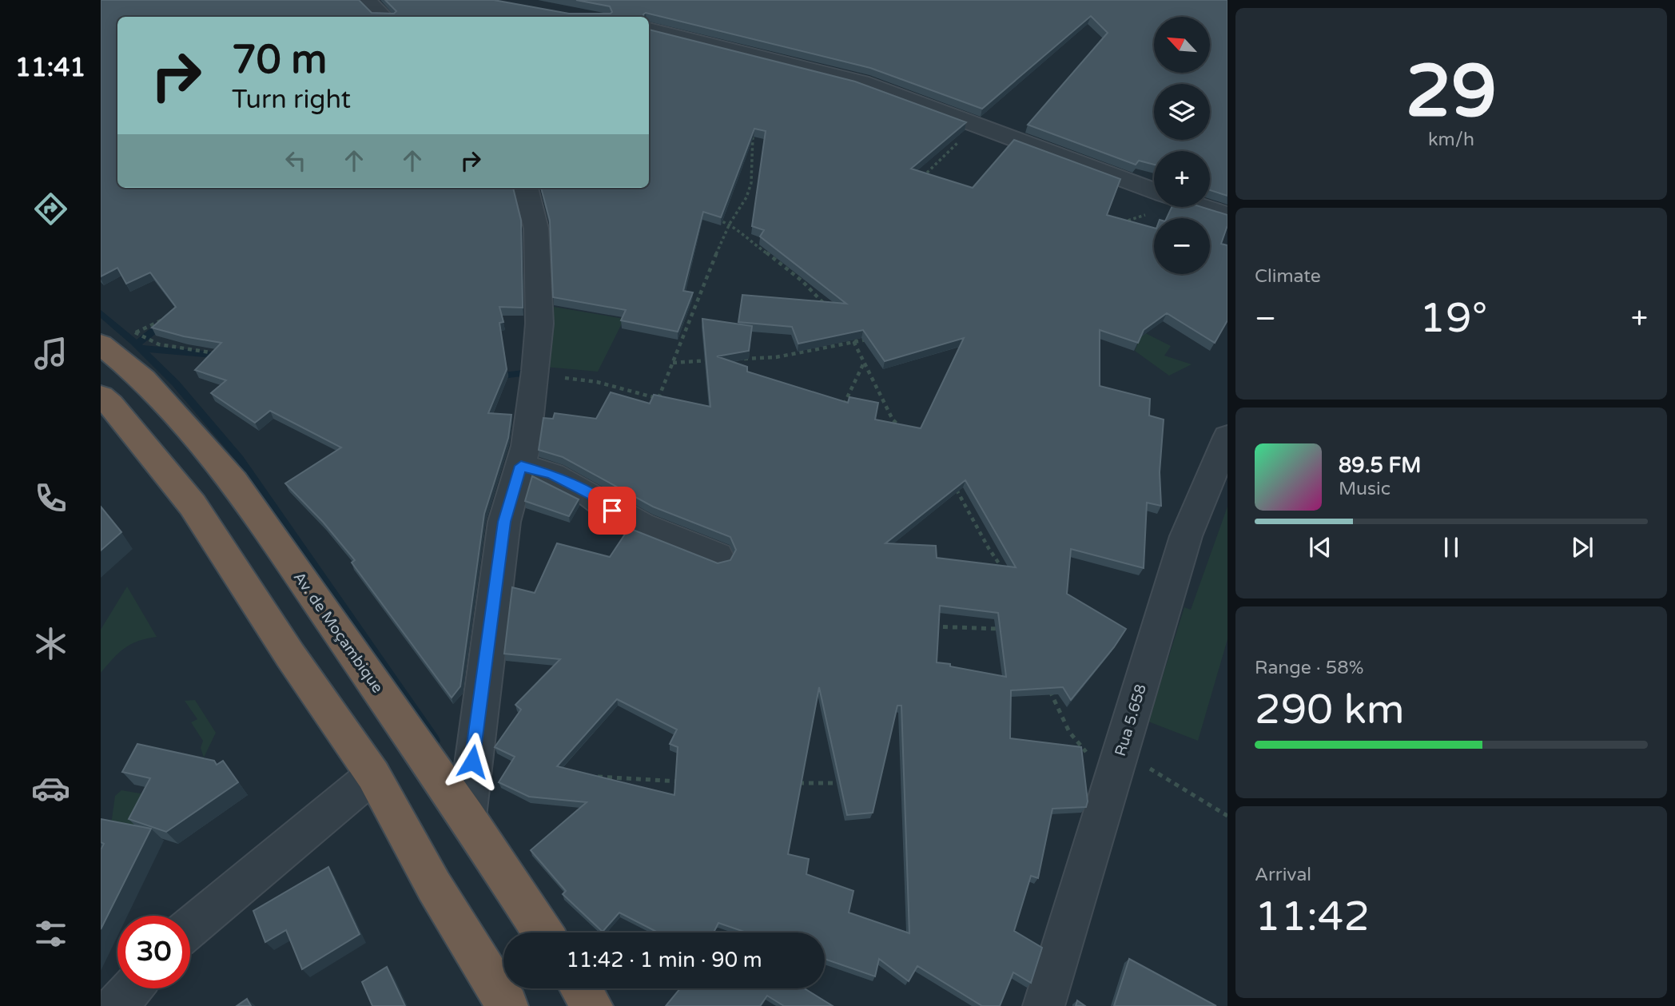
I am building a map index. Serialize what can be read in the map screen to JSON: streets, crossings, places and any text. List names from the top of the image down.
{
  "streets": {
    "highway": ["Av. de Moçambique"],
    "street": ["Rua 5.658"]
  },
  "north": "top left",
  "page": {
    "tabs": "11:41",
    "tile": [
      ["29", "km/h"],
      "Climate",
      ["Range · 58%", "290 km"],
      ["Arrival", "11:42"]
    ],
    "map_buttons": ["+", "−"],
    "turn": ["70 m", "Turn right"],
    "heat": ["−", "19°", "+"],
    "song": ["89.5 FM", "Music"],
    "limit": "30",
    "trip": "11:42 · 1 min · 90 m"
  }
}
